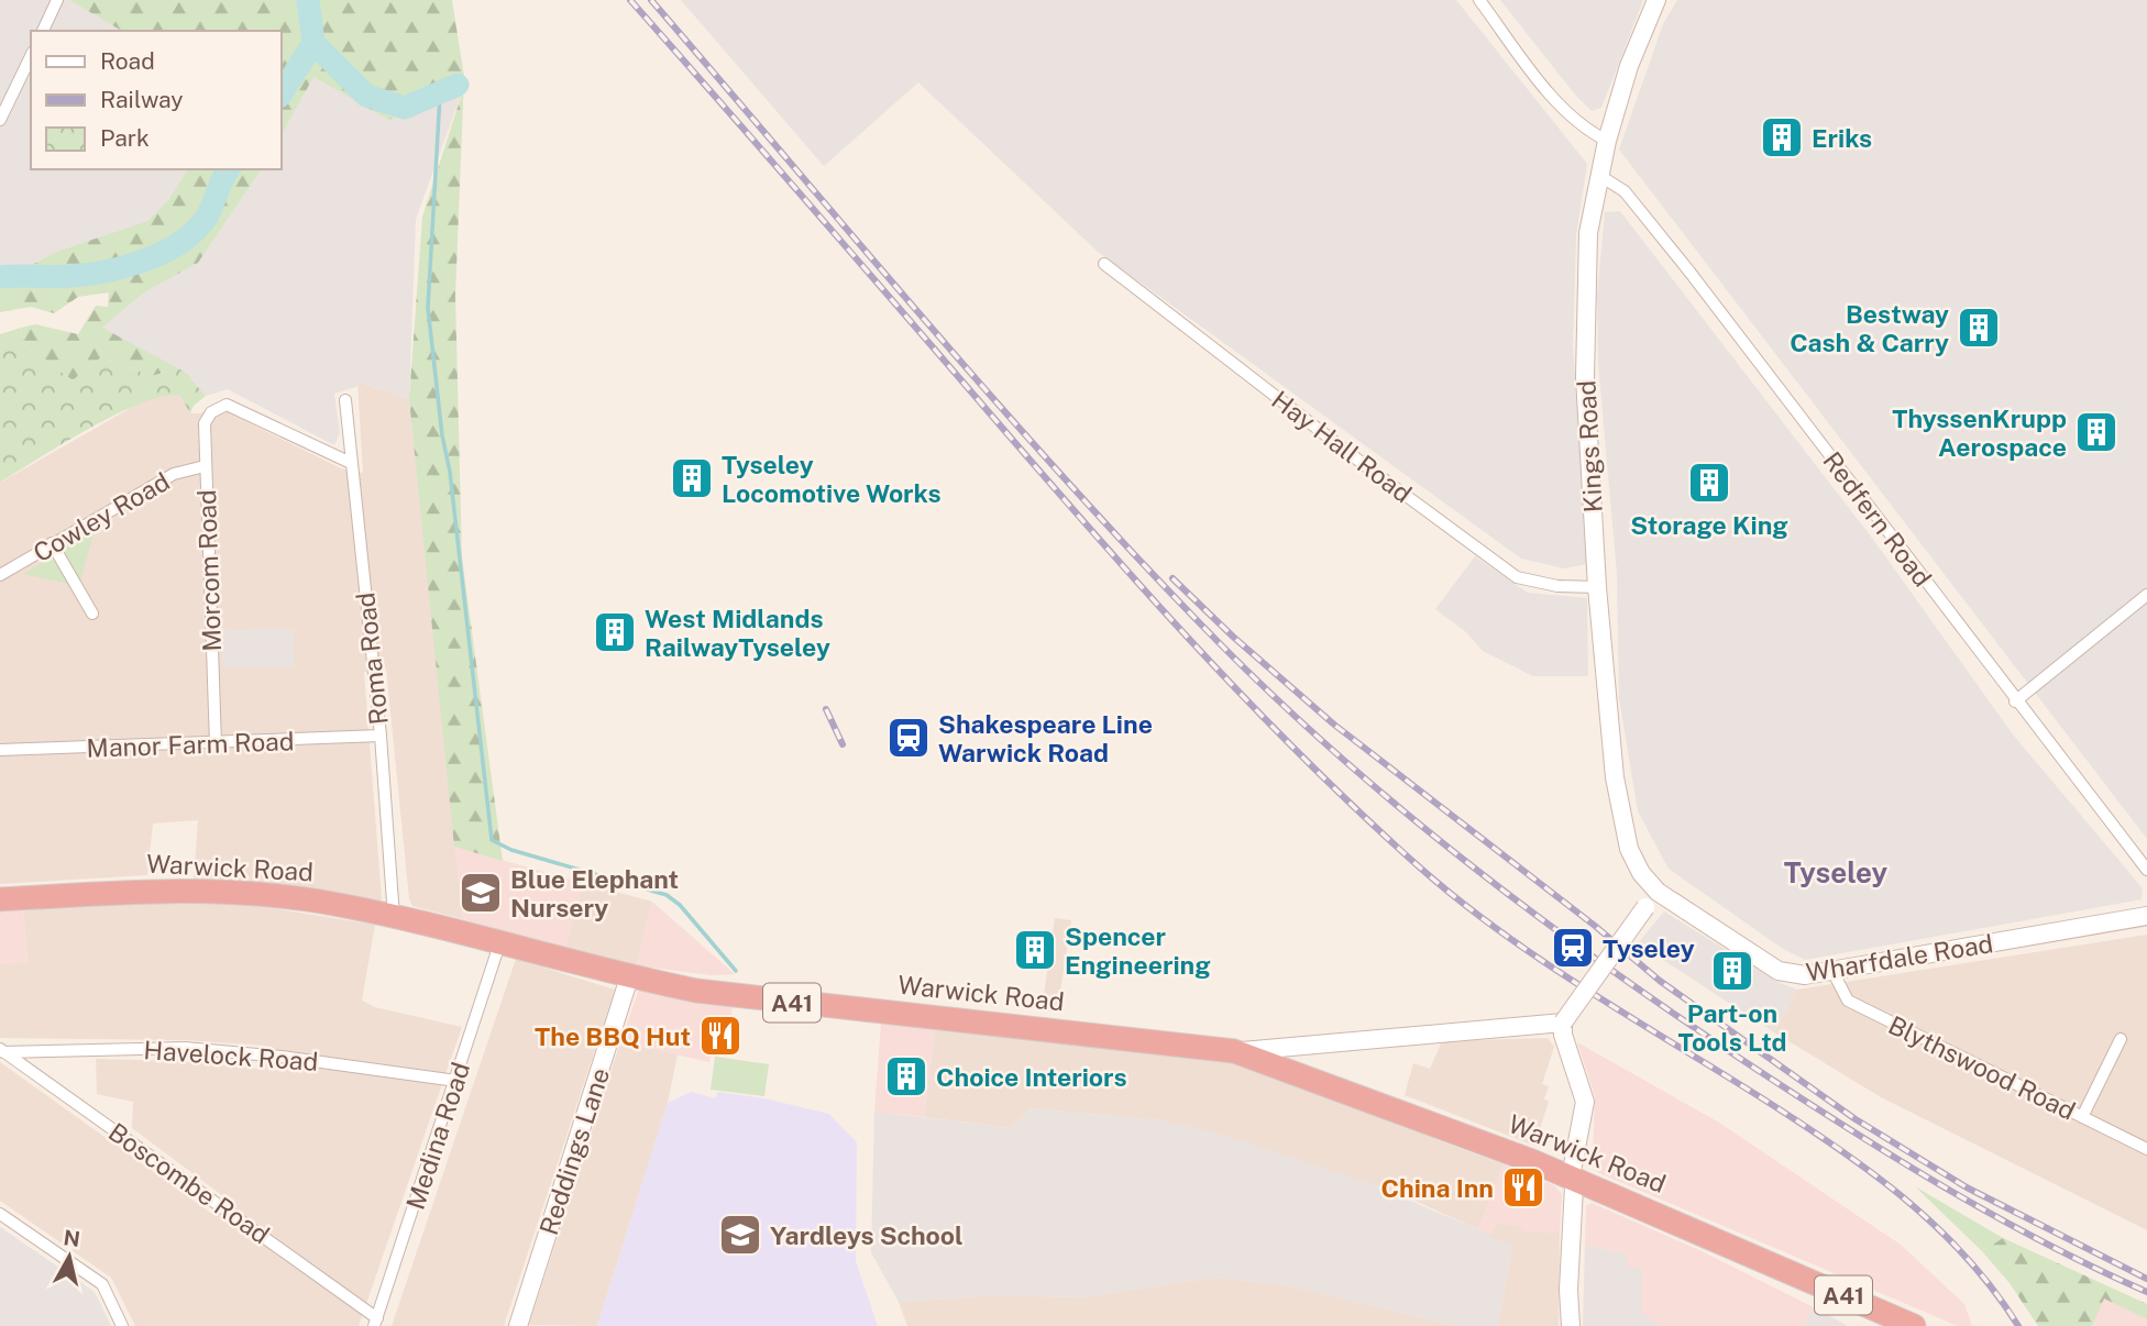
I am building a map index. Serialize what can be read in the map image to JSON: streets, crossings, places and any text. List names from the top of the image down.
{
  "streets": {
    "highway": ["Warwick Road", "A41"],
    "street": [
      "Hay Hall Road",
      "Kings Road",
      "Cowley Road",
      "Redfern Road",
      "Morcom Road",
      "Roma Road",
      "Manor Farm Road",
      "Wharfdale Road",
      "Havelock Road",
      "Blythswood Road",
      "Medina Road",
      "Reddings Lane",
      "Boscombe Road"
    ]
  },
  "crossings": [
    ["Hay Hall Road", "Kings Road"],
    ["Kings Road", "Redfern Road"],
    ["Kings Road", "Wharfdale Road"],
    ["Cowley Road", "Morcom Road"],
    ["Morcom Road", "Roma Road"],
    ["Morcom Road", "Manor Farm Road"],
    ["Roma Road", "Manor Farm Road"],
    ["Roma Road", "Warwick Road"],
    ["Warwick Road", "Medina Road"],
    ["Warwick Road", "Reddings Lane"],
    ["Wharfdale Road", "Blythswood Road"],
    ["Havelock Road", "Medina Road"],
    ["Havelock Road", "Boscombe Road"],
    ["Medina Road", "Boscombe Road"]
  ],
  "districts": ["Tyseley"],
  "places": {
    "building": [
      "Eriks",
      "Bestway Cash & Carry",
      "ThyssenKrupp Aerospace",
      "Tyseley Locomotive Works",
      "Storage King",
      "West Midlands RailwayTyseley",
      "Spencer Engineering",
      "Part-on Tools Ltd",
      "Choice Interiors"
    ],
    "station": ["Shakespeare Line Warwick Road", "Tyseley"],
    "school or university": ["Blue Elephant Nursery", "Yardleys School"],
    "restaurant": ["The BBQ Hut", "China Inn"]
  },
  "legend": ["Road", "Railway", "Park"],
  "north": "top"
}
